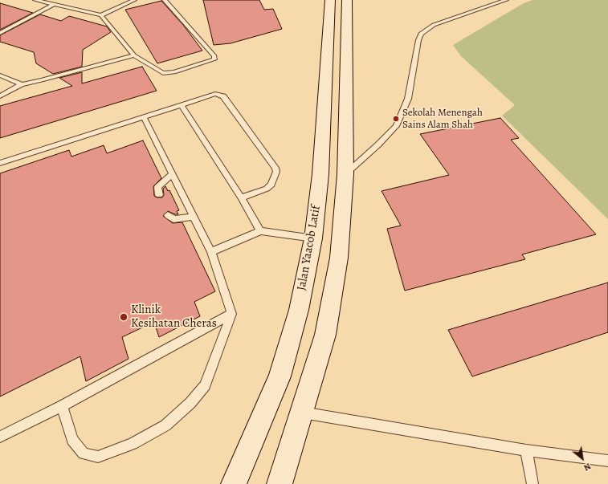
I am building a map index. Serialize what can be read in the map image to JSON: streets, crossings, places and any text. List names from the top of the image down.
{
  "streets": {
    "main road": ["Jalan Yaacob Latif"]
  },
  "places": ["Sekolah Menengah Sains Alam Shah", "Klinik Kesihatan Cheras"],
  "north": "bottom right"
}
